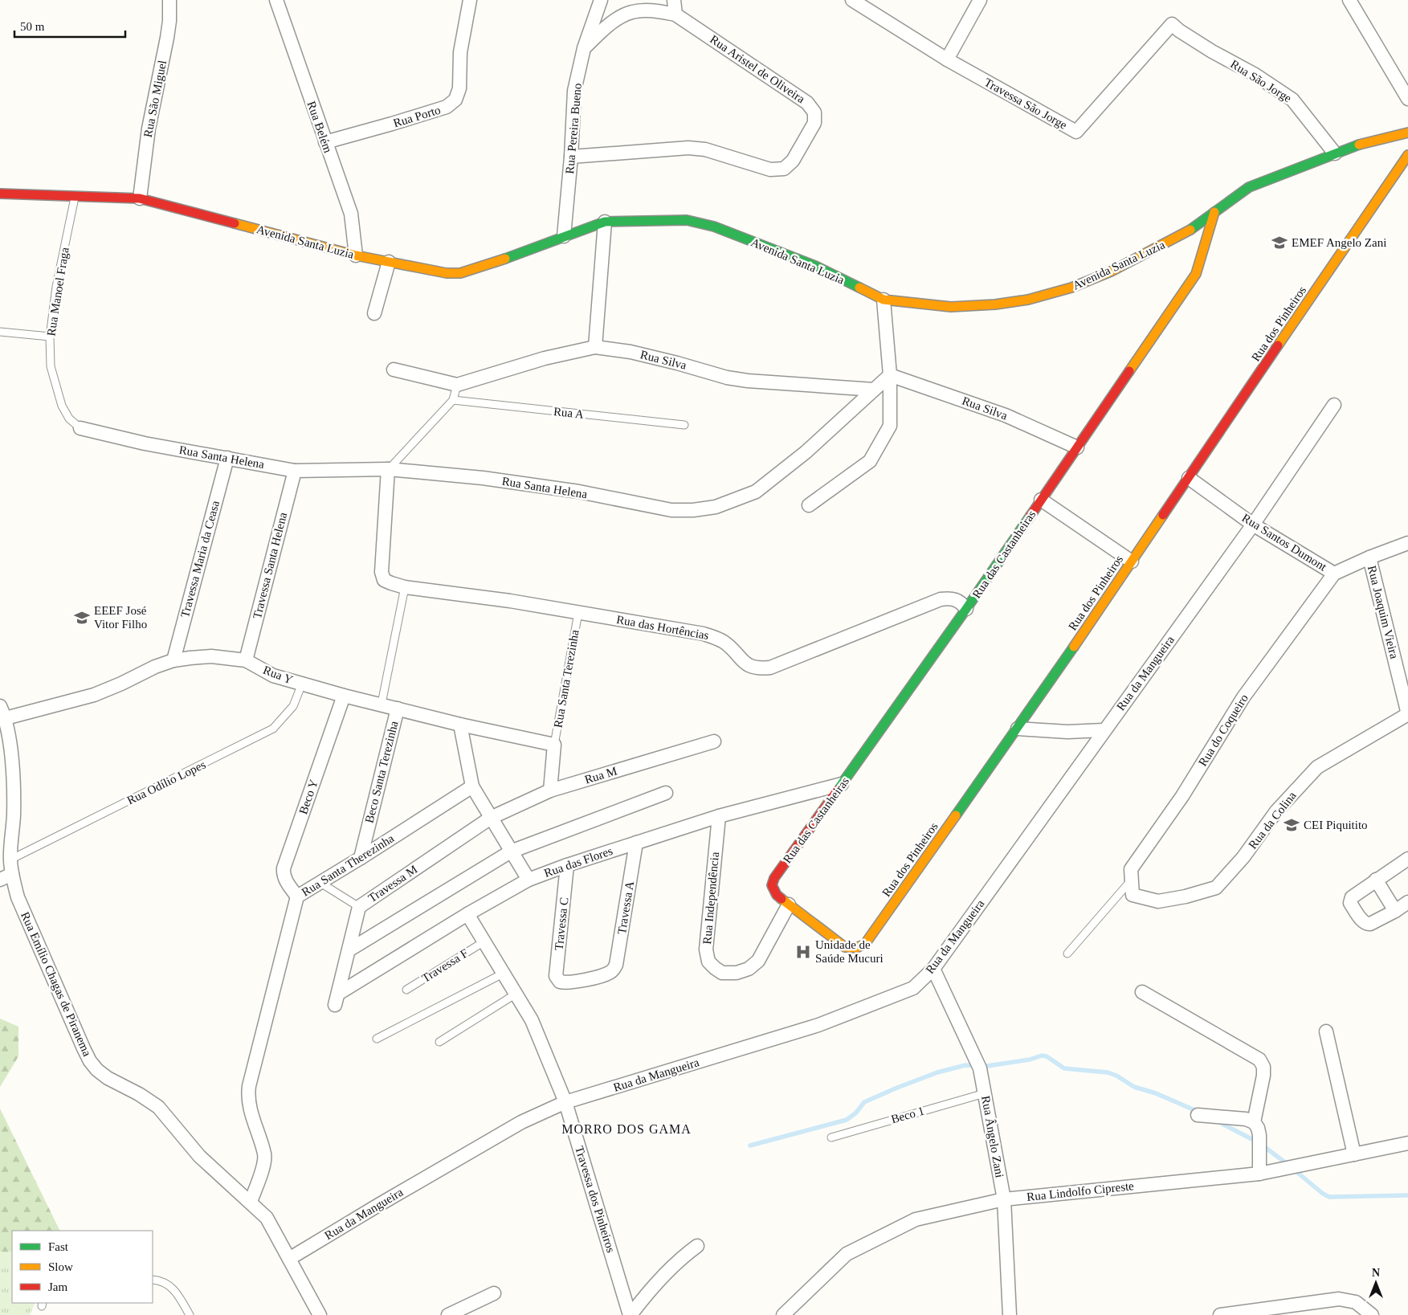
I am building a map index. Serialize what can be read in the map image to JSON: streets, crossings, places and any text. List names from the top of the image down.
{
  "streets": {
    "street": [
      "Rua Aristel de Oliveira",
      "Rua São Jorge",
      "Rua São Miguel",
      "Travessa São Jorge",
      "Rua Porto",
      "Rua Belém",
      "Rua Pereira Bueno",
      "Avenida Santa Luzia",
      "Rua dos Pinheiros",
      "Rua Silva",
      "Rua Santa Helena",
      "Rua Santos Dumont",
      "Rua das Castanheiras",
      "Travessa Maria da Ceasa",
      "Travessa Santa Helena",
      "Rua Joaquim Vieira",
      "Rua das Hortências",
      "Rua da Mangueira",
      "Rua Y",
      "Rua do Coqueiro",
      "Beco Santa Terezinha",
      "Rua M",
      "Beco Y",
      "Rua da Colina",
      "Rua das Flores",
      "Rua Santa Therezinha",
      "Travessa M",
      "Rua Independência",
      "Travessa A",
      "Travessa C",
      "Rua Emílio Chagas de Piranema",
      "Rua Ângelo Zani",
      "Rua Lindolfo Cipreste",
      "Travessa dos Pinheiros"
    ],
    "lane": [
      "Rua Manoel Fraga",
      "Rua A",
      "Rua Santa Terezinha",
      "Rua Odílio Lopes",
      "Travessa F",
      "Beco 1"
    ]
  },
  "crossings": [
    ["Rua Aristel de Oliveira", "Rua Pereira Bueno"],
    ["Rua São Jorge", "Travessa São Jorge"],
    ["Rua São Jorge", "Avenida Santa Luzia"],
    ["Rua São Miguel", "Avenida Santa Luzia"],
    ["Rua Porto", "Rua Belém"],
    ["Rua Belém", "Avenida Santa Luzia"],
    ["Rua Pereira Bueno", "Avenida Santa Luzia"],
    ["Avenida Santa Luzia", "Rua Manoel Fraga"],
    ["Avenida Santa Luzia", "Rua das Castanheiras"],
    ["Rua Manoel Fraga", "Rua Santa Helena"],
    ["Rua dos Pinheiros", "Rua Santos Dumont"],
    ["Rua dos Pinheiros", "Rua das Castanheiras"],
    ["Rua dos Pinheiros", "Rua Independência"],
    ["Rua Silva", "Rua Santa Helena"],
    ["Rua Silva", "Rua das Castanheiras"],
    ["Rua Santa Helena", "Travessa Maria da Ceasa"],
    ["Rua Santa Helena", "Travessa Santa Helena"],
    ["Rua Santos Dumont", "Rua Joaquim Vieira"],
    ["Rua Santos Dumont", "Rua da Mangueira"],
    ["Rua Santos Dumont", "Rua do Coqueiro"],
    ["Rua das Castanheiras", "Rua das Hortências"],
    ["Rua das Castanheiras", "Rua das Flores"],
    ["Travessa Maria da Ceasa", "Rua Y"],
    ["Travessa Santa Helena", "Rua Y"],
    ["Rua Joaquim Vieira", "Rua da Colina"],
    ["Rua das Hortências", "Rua Santa Terezinha"],
    ["Rua da Mangueira", "Rua Emílio Chagas de Piranema"],
    ["Rua da Mangueira", "Rua Ângelo Zani"],
    ["Rua da Mangueira", "Travessa dos Pinheiros"],
    ["Rua Y", "Rua Santa Terezinha"],
    ["Rua Y", "Beco Santa Terezinha"],
    ["Rua Y", "Rua Odílio Lopes"],
    ["Rua Y", "Beco Y"],
    ["Rua Y", "Rua Emílio Chagas de Piranema"],
    ["Rua do Coqueiro", "Rua da Colina"],
    ["Beco Santa Terezinha", "Rua Santa Therezinha"],
    ["Rua M", "Travessa M"],
    ["Rua Odílio Lopes", "Rua Emílio Chagas de Piranema"],
    ["Beco Y", "Rua Santa Therezinha"],
    ["Rua das Flores", "Travessa M"],
    ["Rua das Flores", "Rua Independência"],
    ["Rua das Flores", "Travessa A"],
    ["Rua das Flores", "Travessa C"],
    ["Rua das Flores", "Travessa dos Pinheiros"],
    ["Rua Santa Therezinha", "Rua Emílio Chagas de Piranema"],
    ["Travessa A", "Travessa C"],
    ["Travessa F", "Travessa dos Pinheiros"],
    ["Beco 1", "Rua Ângelo Zani"],
    ["Rua Ângelo Zani", "Rua Lindolfo Cipreste"]
  ],
  "districts": ["MORRO DOS GAMA"],
  "places": {
    "school or university": ["EMEF Angelo Zani", "EEEF José Vitor Filho", "CEI Piquitito"],
    "hospital": ["Unidade de Saúde Mucuri"]
  },
  "legend": ["Fast", "Slow", "Jam"],
  "scale_bar": "50 m",
  "north": "top"
}
